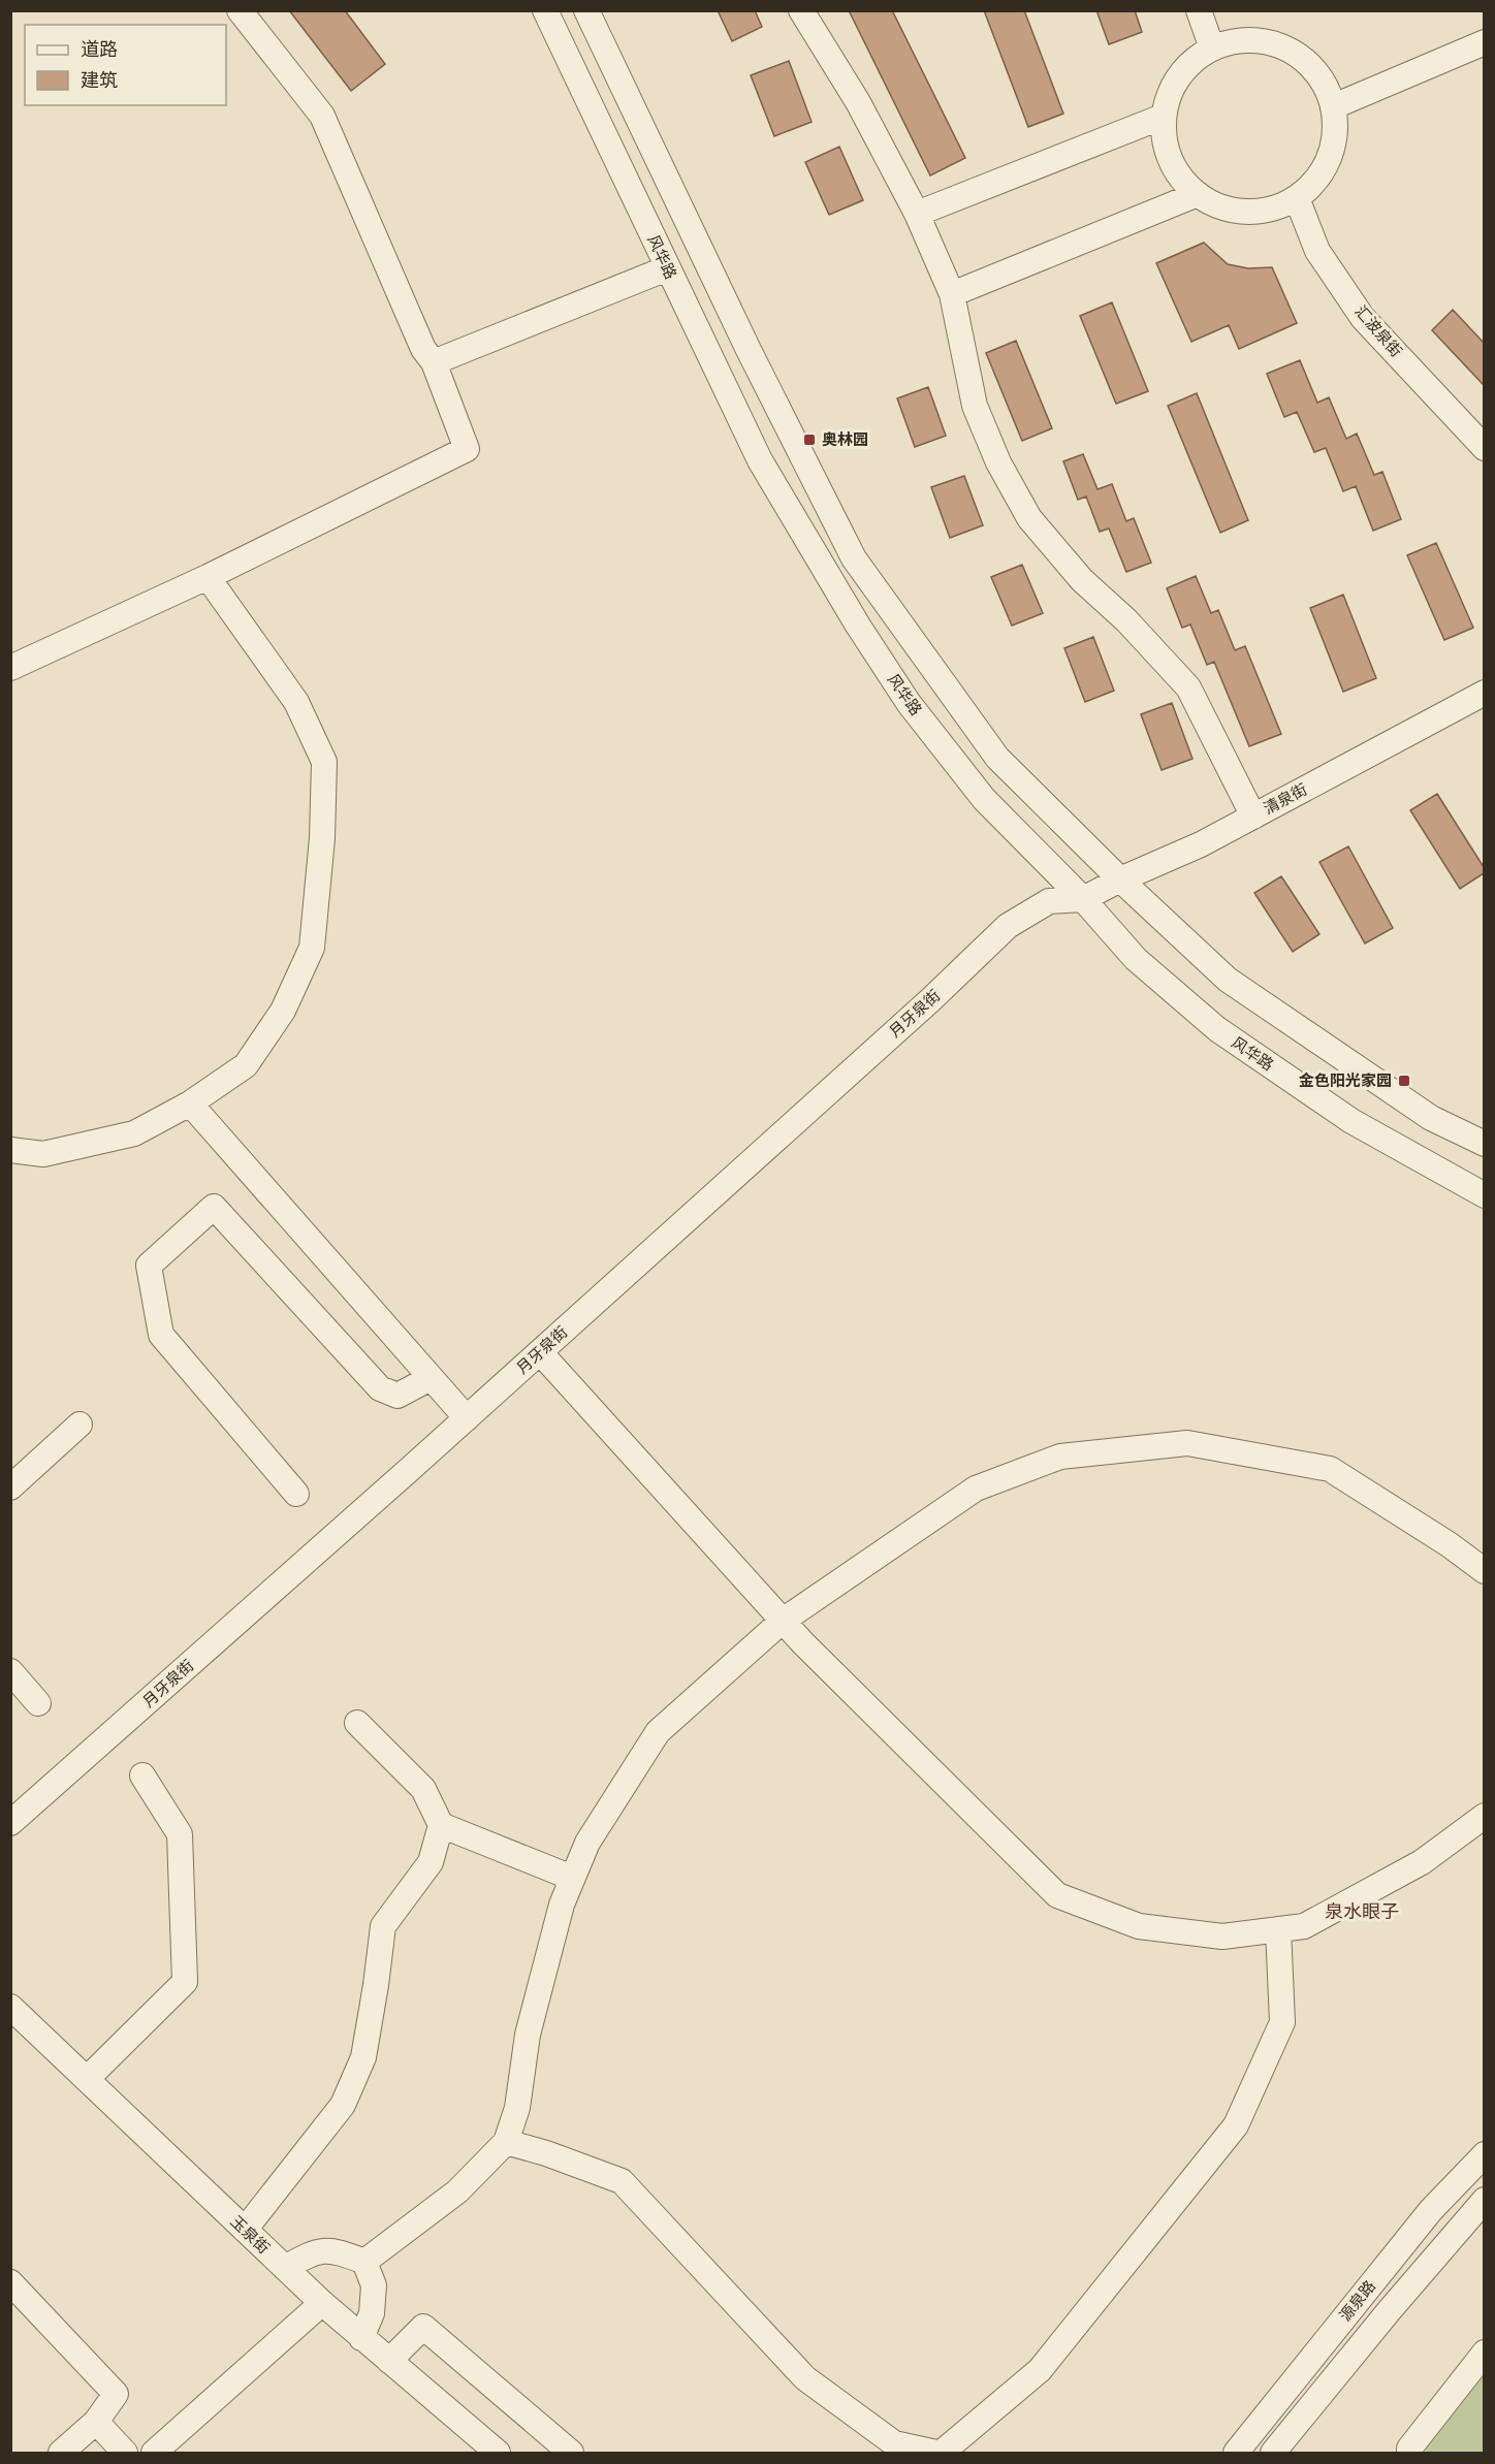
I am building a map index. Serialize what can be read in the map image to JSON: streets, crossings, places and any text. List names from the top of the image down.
{
  "streets": {
    "street": [
      "风华路",
      "汇波泉街",
      "清泉街",
      "月牙泉街",
      "玉泉街",
      "源泉路"
    ]
  },
  "crossings": [
    ["风华路", "清泉街"],
    ["风华路", "月牙泉街"],
    ["清泉街", "月牙泉街"]
  ],
  "districts": ["泉水眼子"],
  "places": {
    "transit": ["奥林园", "金色阳光家园"]
  },
  "legend": ["道路", "建筑"]
}
